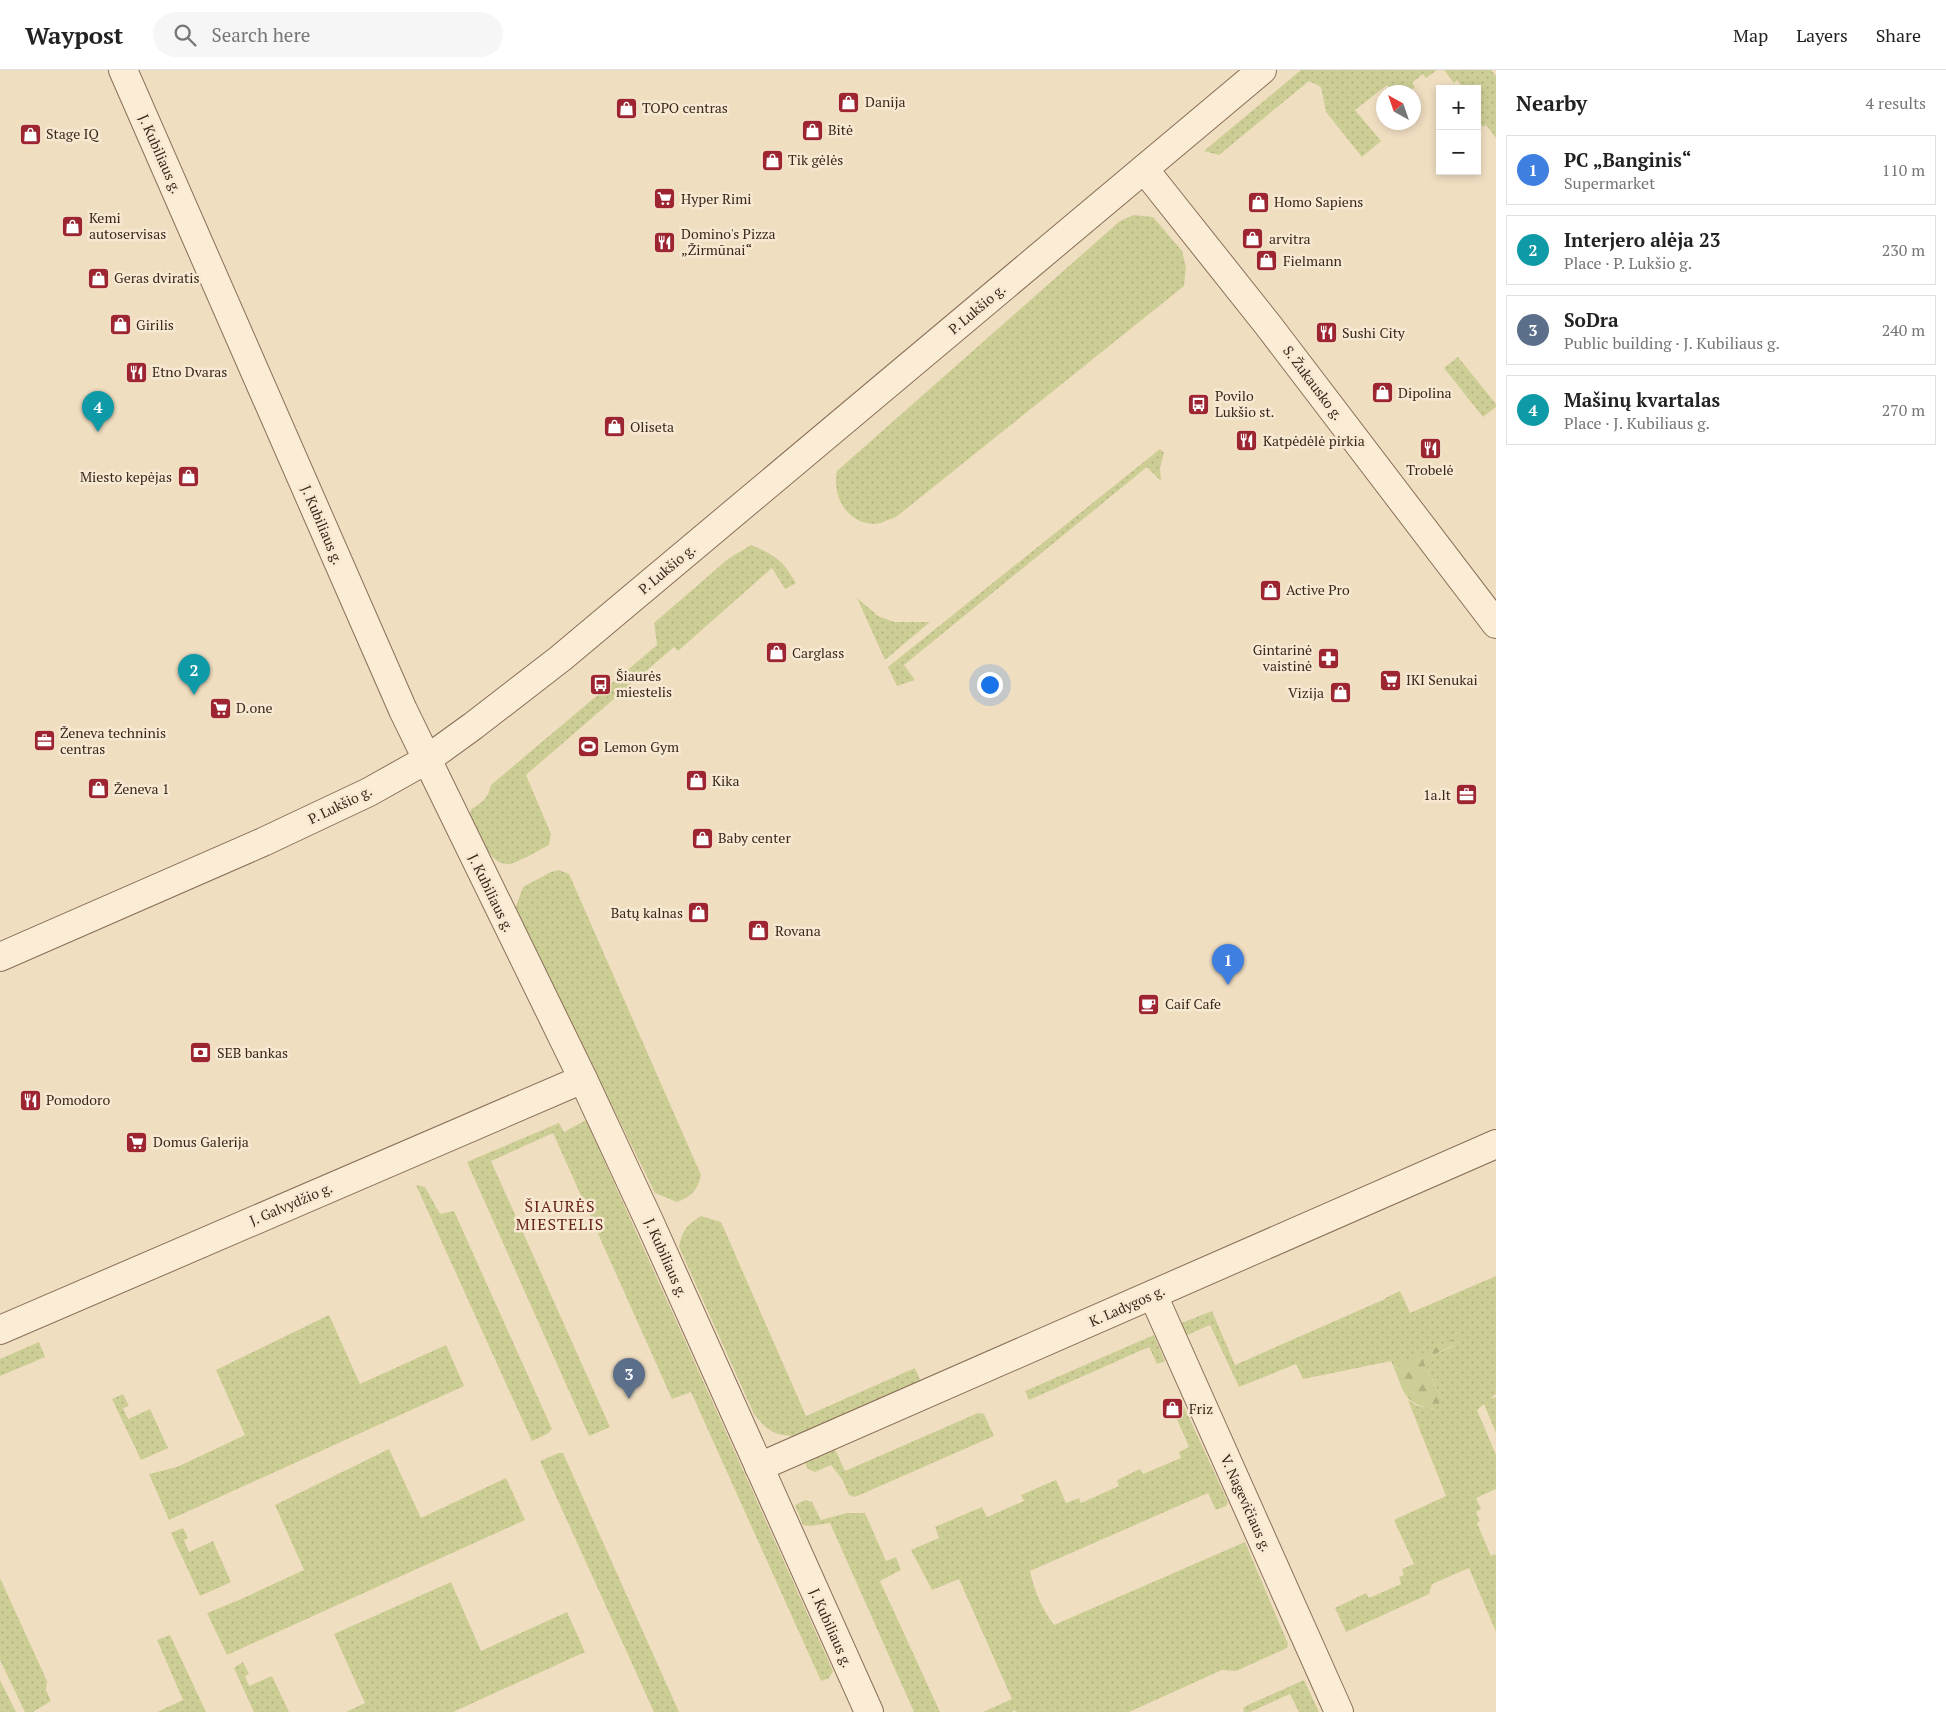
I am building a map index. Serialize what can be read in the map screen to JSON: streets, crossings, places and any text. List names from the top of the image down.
{
  "streets": {
    "street": [
      "J. Kubiliaus g.",
      "P. Lukšio g.",
      "S. Žukausko g.",
      "J. Galvydžio g.",
      "K. Ladygos g.",
      "V. Nagevičiaus g."
    ]
  },
  "crossings": [
    ["J. Kubiliaus g.", "P. Lukšio g."],
    ["J. Kubiliaus g.", "J. Galvydžio g."],
    ["J. Kubiliaus g.", "K. Ladygos g."],
    ["P. Lukšio g.", "S. Žukausko g."],
    ["K. Ladygos g.", "V. Nagevičiaus g."]
  ],
  "districts": ["ŠIAURĖS MIESTELIS"],
  "places": {
    "shop": [
      "Danija",
      "TOPO centras",
      "Bitė",
      "Stage IQ",
      "Tik gėlės",
      "Homo Sapiens",
      "Kemi autoservisas",
      "arvitra",
      "Fielmann",
      "Geras dviratis",
      "Girilis",
      "Dipolina",
      "Oliseta",
      "Miesto kepėjas",
      "Active Pro",
      "Carglass",
      "Vizija",
      "Kika",
      "Ženeva 1",
      "Baby center",
      "Batų kalnas",
      "Rovana",
      "Friz"
    ],
    "supermarket": [
      "Hyper Rimi",
      "IKI Senukai",
      "D.one",
      "Domus Galerija"
    ],
    "restaurant": [
      "Domino's Pizza „Žirmūnai“",
      "Sushi City",
      "Etno Dvaras",
      "Katpėdėlė pirkia",
      "Trobelė",
      "Pomodoro"
    ],
    "bus stop": ["Povilo Lukšio st.", "Šiaurės miestelis"],
    "pharmacy": ["Gintarinė vaistinė"],
    "office": ["Ženeva techninis centras", "1a.lt"],
    "sports": ["Lemon Gym"],
    "cafe": ["Caif Cafe"],
    "bank": ["SEB bankas"]
  },
  "north": "top left",
  "page": {
    "header": "Waypost",
    "search": "Search here",
    "nav": ["Map", "Layers", "Share"],
    "heading": ["Nearby", "4 results"],
    "map_buttons": ["+", "−"],
    "list": [
      {
        "mark": "1",
        "name": "PC „Banginis“",
        "note": "Supermarket",
        "value": "110 m"
      },
      {
        "mark": "2",
        "name": "Interjero alėja 23",
        "note": "Place · P. Lukšio g.",
        "value": "230 m"
      },
      {
        "mark": "3",
        "name": "SoDra",
        "note": "Public building · J. Kubiliaus g.",
        "value": "240 m"
      },
      {
        "mark": "4",
        "name": "Mašinų kvartalas",
        "note": "Place · J. Kubiliaus g.",
        "value": "270 m"
      }
    ],
    "pins": [
      "4",
      "2",
      "1",
      "3"
    ]
  }
}
